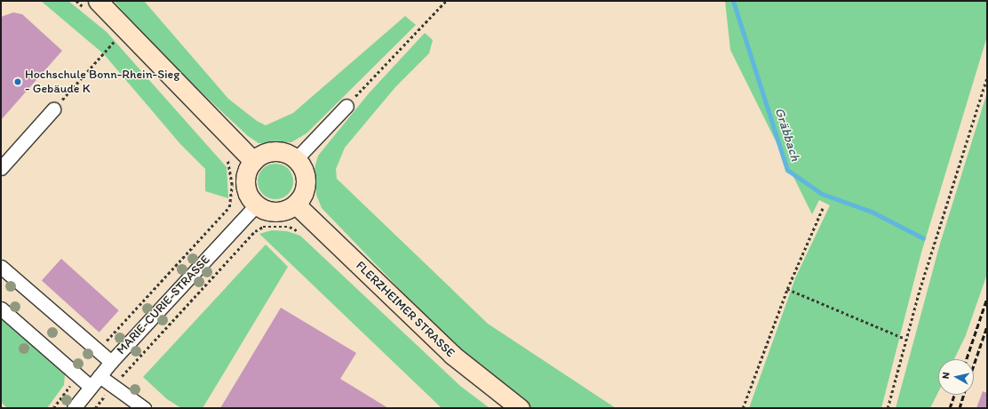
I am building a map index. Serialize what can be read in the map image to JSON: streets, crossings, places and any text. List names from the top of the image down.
{
  "streets": {
    "main road": ["FLERZHEIMER STRASSE"],
    "street": ["MARIE-CURIE-STRASSE"]
  },
  "crossings": [
    ["MARIE-CURIE-STRASSE", "FLERZHEIMER STRASSE"]
  ],
  "water": ["Gräbbach"],
  "places": ["Hochschule Bonn-Rhein-Sieg - Gebäude K"],
  "north": "left"
}
